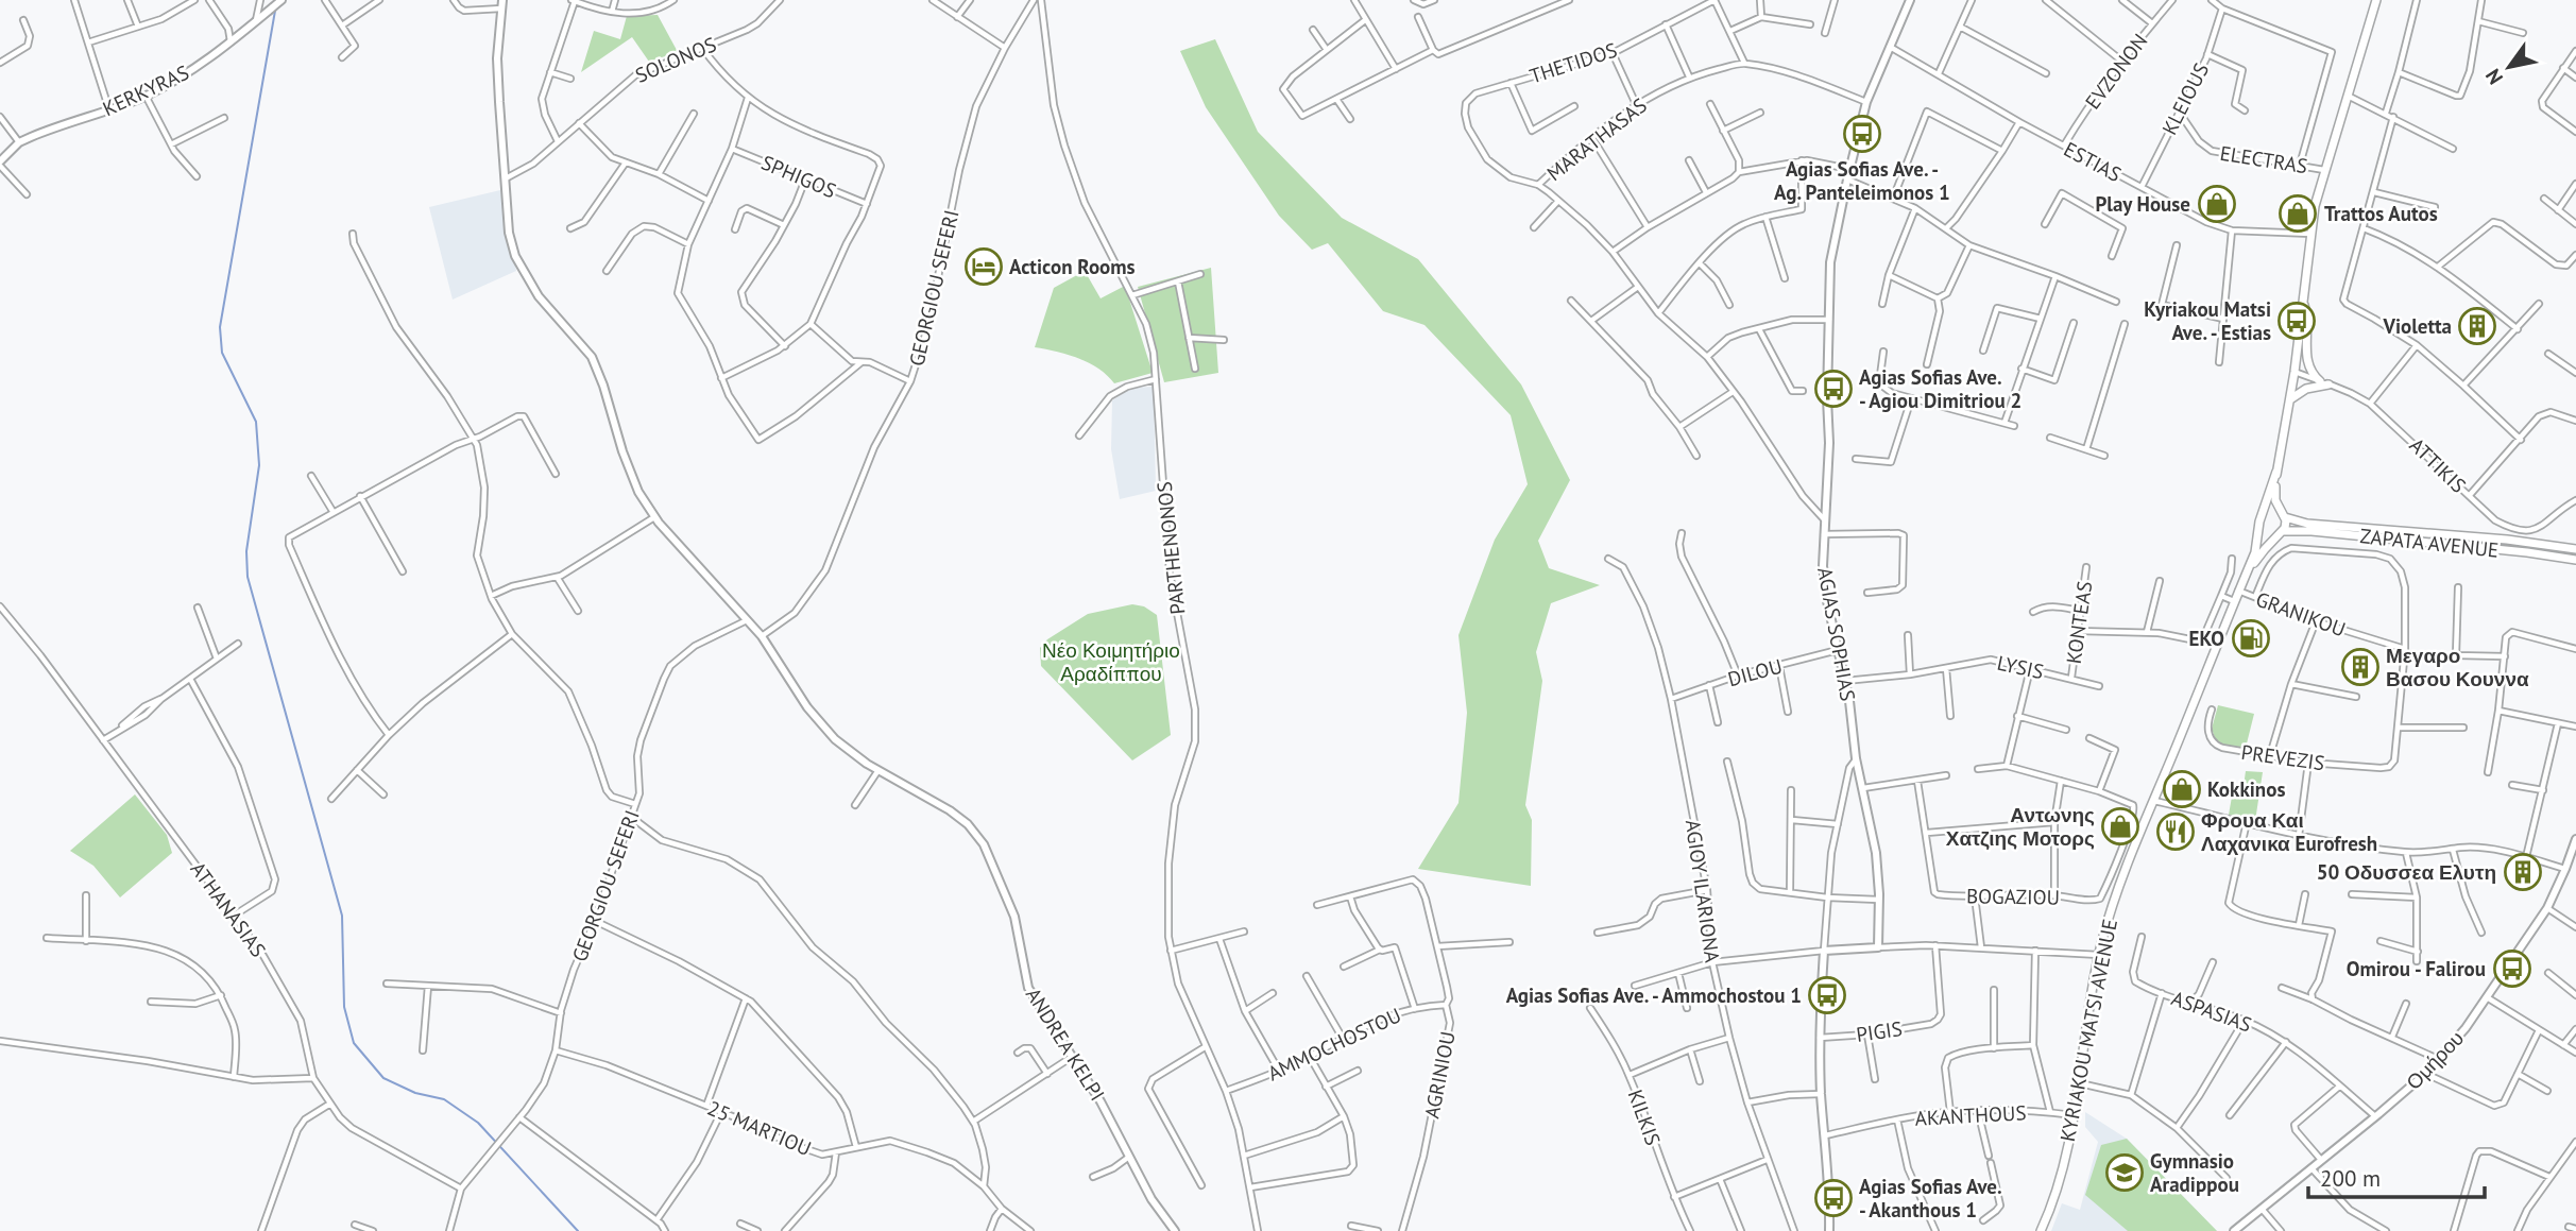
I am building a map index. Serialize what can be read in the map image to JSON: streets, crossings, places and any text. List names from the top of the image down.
{
  "streets": {
    "main road": ["ZAPATA AVENUE", "KYRIAKOU MATSI AVENUE"],
    "street": [
      "SOLONOS",
      "THETIDOS",
      "EVZONON",
      "KERKYRAS",
      "KLEIOUS",
      "MARATHASAS",
      "ELECTRAS",
      "ESTIAS",
      "SPHIGOS",
      "GEORGIOU SEFERI",
      "ATTIKIS",
      "PARTHENONOS",
      "GRANIKOU",
      "KONTEAS",
      "AGIAS SOPHIAS",
      "LYSIS",
      "DILOU",
      "PREVEZIS",
      "AGIOY ILARIONA",
      "BOGAZIOU",
      "ATHANASIAS",
      "ASPASIAS",
      "PIGIS",
      "ANDREA KELPI",
      "AMMOCHOSTOU",
      "Ομήρου",
      "AGRINIOU",
      "AKANTHOUS",
      "KILKIS",
      "25 MARTIOU"
    ]
  },
  "crossings": [
    ["SOLONOS", "ANDREA KELPI"],
    ["THETIDOS", "MARATHASAS"],
    ["EVZONON", "ESTIAS"],
    ["KLEIOUS", "ELECTRAS"],
    ["KLEIOUS", "ESTIAS"],
    ["MARATHASAS", "AGIAS SOPHIAS"],
    ["ELECTRAS", "KYRIAKOU MATSI AVENUE"],
    ["ESTIAS", "AGIAS SOPHIAS"],
    ["ESTIAS", "KYRIAKOU MATSI AVENUE"],
    ["GEORGIOU SEFERI", "ATHANASIAS"],
    ["GEORGIOU SEFERI", "ANDREA KELPI"],
    ["GEORGIOU SEFERI", "25 MARTIOU"],
    ["ATTIKIS", "KYRIAKOU MATSI AVENUE"],
    ["ZAPATA AVENUE", "KYRIAKOU MATSI AVENUE"],
    ["PARTHENONOS", "AMMOCHOSTOU"],
    ["GRANIKOU", "KYRIAKOU MATSI AVENUE"],
    ["KONTEAS", "LYSIS"],
    ["AGIAS SOPHIAS", "LYSIS"],
    ["AGIAS SOPHIAS", "DILOU"],
    ["AGIAS SOPHIAS", "PIGIS"],
    ["AGIAS SOPHIAS", "AKANTHOUS"],
    ["DILOU", "AGIOY ILARIONA"],
    ["ASPASIAS", "Ομήρου"],
    ["KYRIAKOU MATSI AVENUE", "AKANTHOUS"],
    ["AMMOCHOSTOU", "AGRINIOU"]
  ],
  "parks": ["Νέο Κοιμητήριο Αραδίππου"],
  "places": {
    "bus stop": [
      "Agias Sofias Ave. - Ag. Panteleimonos 1",
      "Kyriakou Matsi Ave. - Estias",
      "Agias Sofias Ave. - Agiou Dimitriou 2",
      "Omirou - Falirou",
      "Agias Sofias Ave. - Ammochostou 1",
      "Agias Sofias Ave. - Akanthous 1"
    ],
    "shop": [
      "Play House",
      "Trattos Autos",
      "Kokkinos",
      "Αντωνης Χατζιης Μοτορς"
    ],
    "hotel": ["Acticon Rooms"],
    "building": ["Violetta", "Μεγαρο Βασου Κουννα", "50 Οδυσσεα Ελυτη"],
    "fuel station": ["EKO"],
    "restaurant": ["Φρουα Και Λαχανικα Eurofresh"],
    "school or university": ["Gymnasio Aradippou"]
  },
  "scale_bar": "200 m",
  "north": "bottom left"
}
